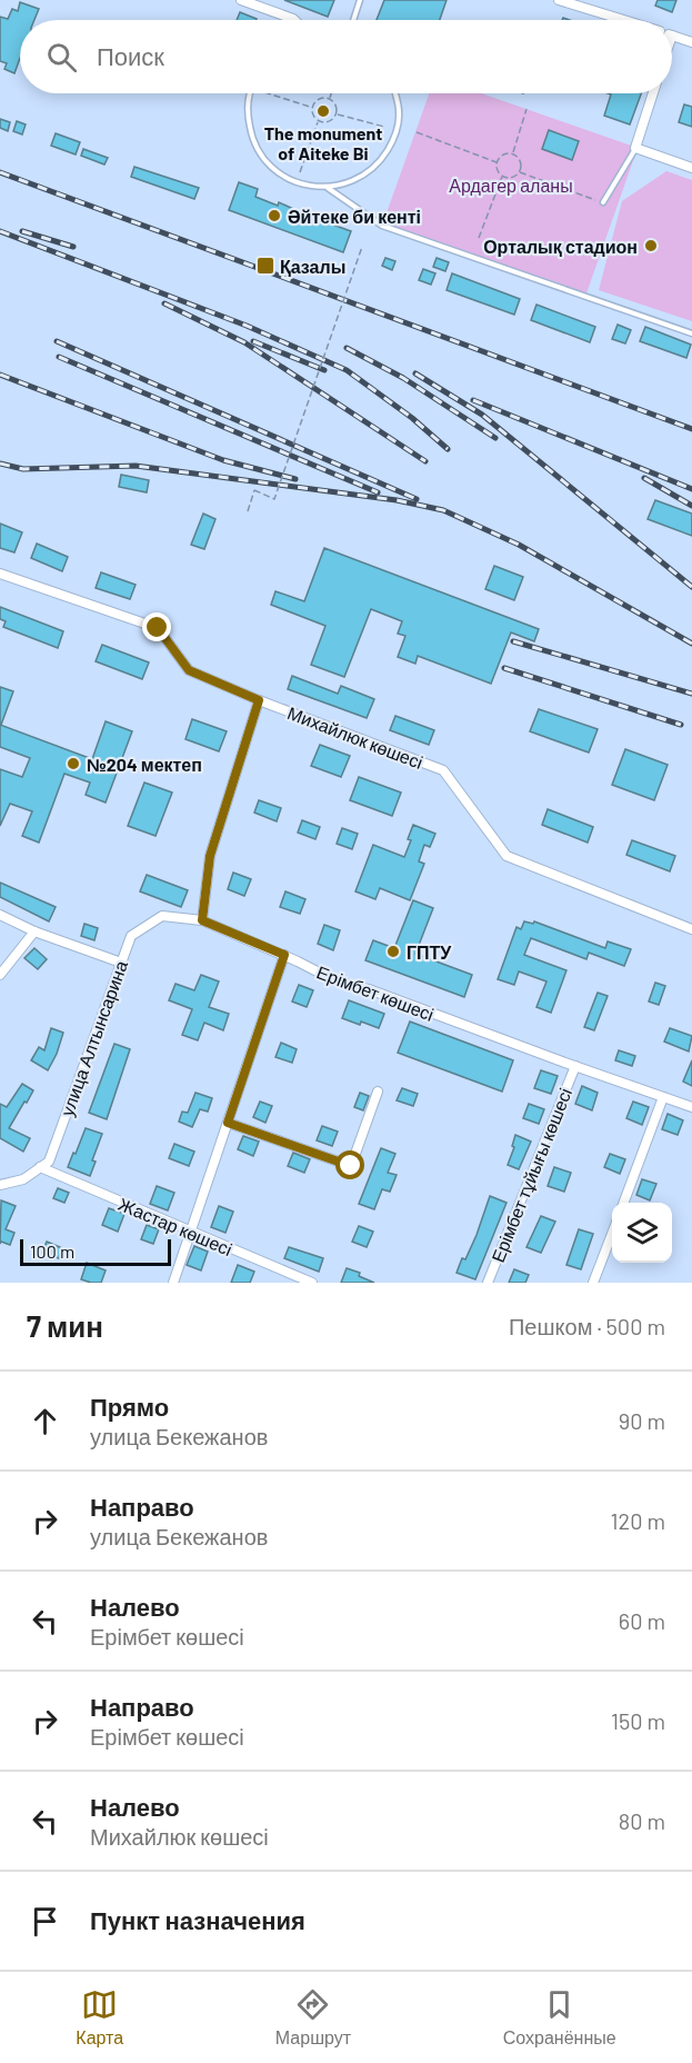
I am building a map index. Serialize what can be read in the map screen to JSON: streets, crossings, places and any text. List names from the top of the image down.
{
  "streets": {
    "street": [
      "Михайлюк көшесі",
      "Ерімбет көшесі",
      "улица Алтынсарина",
      "Ерімбет тұйығы көшесі",
      "Жастар көшесі"
    ]
  },
  "crossings": [
    ["Ерімбет көшесі", "улица Алтынсарина"],
    ["Ерімбет көшесі", "Ерімбет тұйығы көшесі"],
    ["улица Алтынсарина", "Жастар көшесі"]
  ],
  "parks": ["Ардагер аланы"],
  "places": {
    "other": [
      "The monument of Aiteke Bi",
      "Әйтеке би кенті",
      "Орталық стадион",
      "№204 мектеп",
      "ГПТУ"
    ],
    "transit": ["Қазалы"]
  },
  "scale_bar": "100 m",
  "page": {
    "search": "Поиск",
    "scale": "100 m",
    "heading": ["7 мин", "Пешком · 500 m"],
    "list": [
      ["Прямо", "улица Бекежанов", "90 m"],
      ["Направо", "улица Бекежанов", "120 m"],
      ["Налево", "Ерімбет көшесі", "60 m"],
      ["Направо", "Ерімбет көшесі", "150 m"],
      ["Налево", "Михайлюк көшесі", "80 m"],
      "Пункт назначения"
    ],
    "nav": ["Карта", "Маршрут", "Сохранённые"]
  }
}
